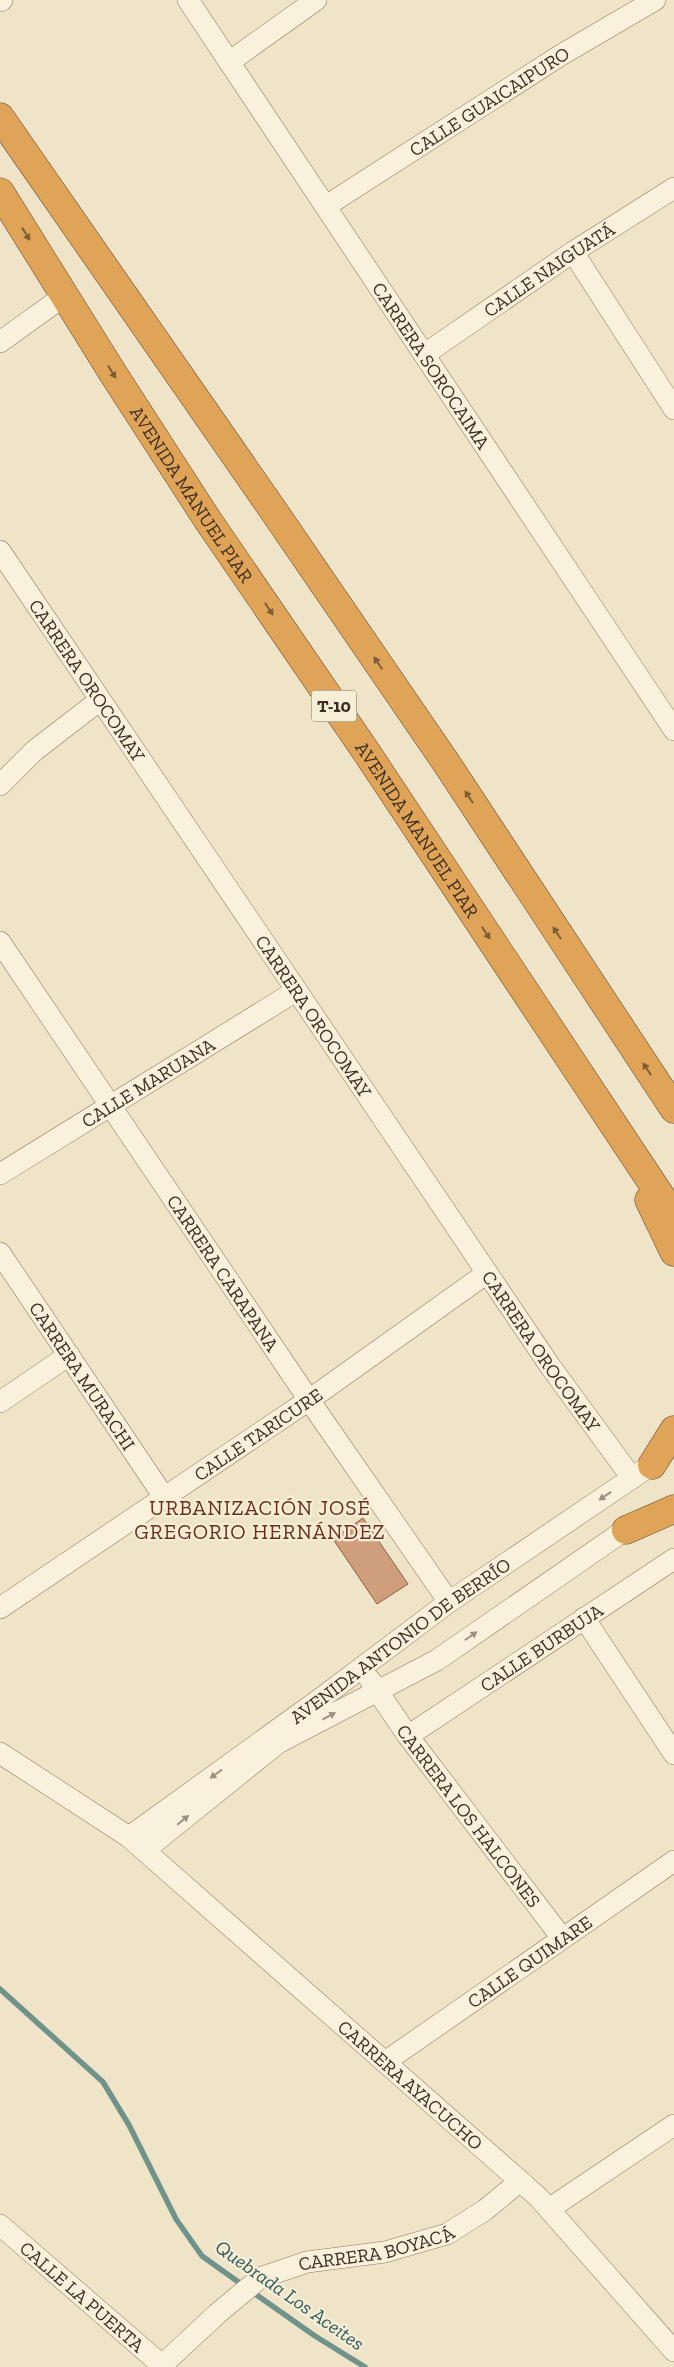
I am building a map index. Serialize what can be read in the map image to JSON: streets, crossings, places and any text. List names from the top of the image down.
{
  "streets": {
    "highway": ["AVENIDA MANUEL PIAR", "T-10"],
    "street": [
      "CALLE GUAICAIPURO",
      "CALLE NAIGUATÁ",
      "CARRERA SOROCAIMA",
      "CARRERA OROCOMAY",
      "CALLE MARUANA",
      "CARRERA CARAPANA",
      "CARRERA MURACHI",
      "CALLE TARICURE",
      "AVENIDA ANTONIO DE BERRÍO",
      "CALLE BURBUJA",
      "CARRERA LOS HALCONES",
      "CALLE QUIMARE",
      "CARRERA AYACUCHO",
      "CARRERA BOYACÁ",
      "CALLE LA PUERTA"
    ]
  },
  "crossings": [
    ["CALLE GUAICAIPURO", "CARRERA SOROCAIMA"],
    ["CALLE NAIGUATÁ", "CARRERA SOROCAIMA"],
    ["CARRERA OROCOMAY", "CALLE MARUANA"],
    ["CARRERA OROCOMAY", "CALLE TARICURE"],
    ["CARRERA OROCOMAY", "AVENIDA ANTONIO DE BERRÍO"],
    ["CALLE MARUANA", "CARRERA CARAPANA"],
    ["CARRERA CARAPANA", "CALLE TARICURE"],
    ["CARRERA CARAPANA", "AVENIDA ANTONIO DE BERRÍO"],
    ["CARRERA MURACHI", "CALLE TARICURE"],
    ["AVENIDA ANTONIO DE BERRÍO", "CARRERA LOS HALCONES"],
    ["AVENIDA ANTONIO DE BERRÍO", "CARRERA AYACUCHO"],
    ["CALLE BURBUJA", "CARRERA LOS HALCONES"],
    ["CARRERA LOS HALCONES", "CALLE QUIMARE"],
    ["CALLE QUIMARE", "CARRERA AYACUCHO"],
    ["CARRERA AYACUCHO", "CARRERA BOYACÁ"],
    ["CARRERA BOYACÁ", "CALLE LA PUERTA"]
  ],
  "districts": ["URBANIZACIÓN JOSÉ GREGORIO HERNÁNDEZ"],
  "water": ["Quebrada Los Aceites"]
}
